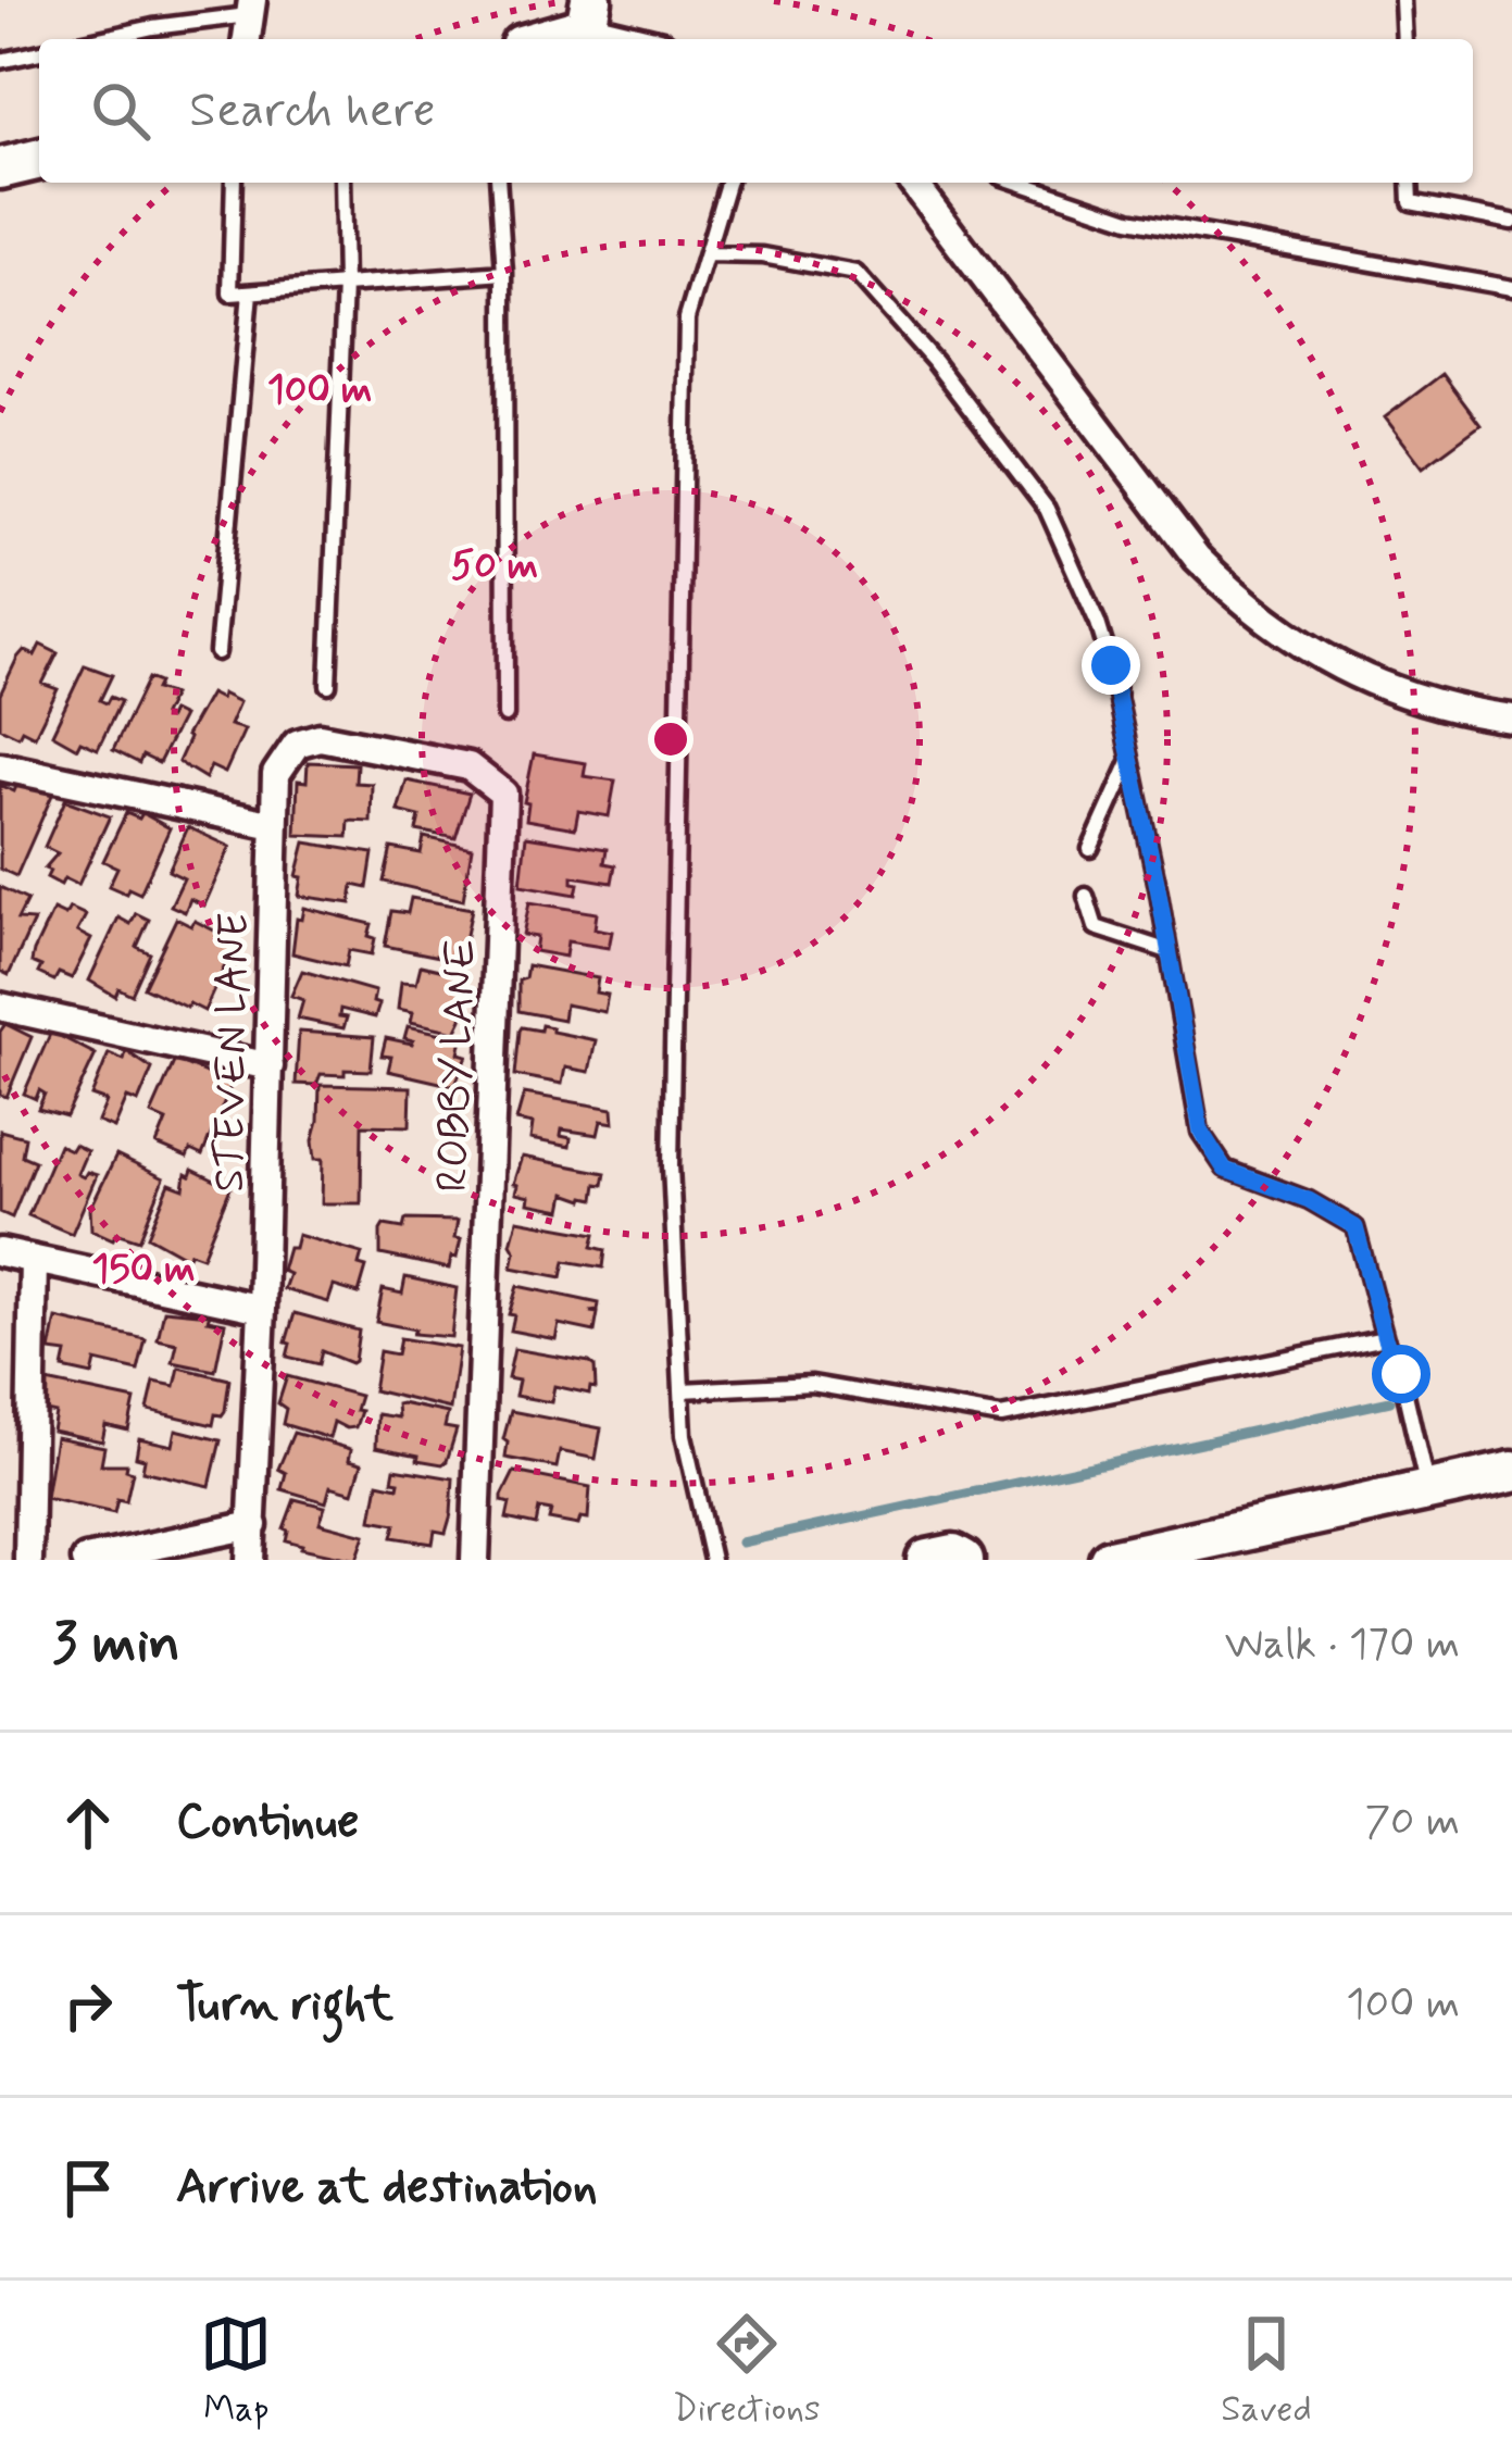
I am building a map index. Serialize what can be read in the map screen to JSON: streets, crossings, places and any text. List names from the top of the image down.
{
  "streets": {
    "street": ["STEVEN LANE", "ROBBY LANE"]
  },
  "crossings": [
    ["STEVEN LANE", "ROBBY LANE"]
  ],
  "page": {
    "search": "Search here",
    "heading": ["3 min", "Walk · 170 m"],
    "list": [
      ["Continue", "70 m"],
      ["Turn right", "100 m"],
      "Arrive at destination"
    ],
    "nav": ["Map", "Directions", "Saved"]
  },
  "rings": ["100 m", "50 m", "150 m"]
}
